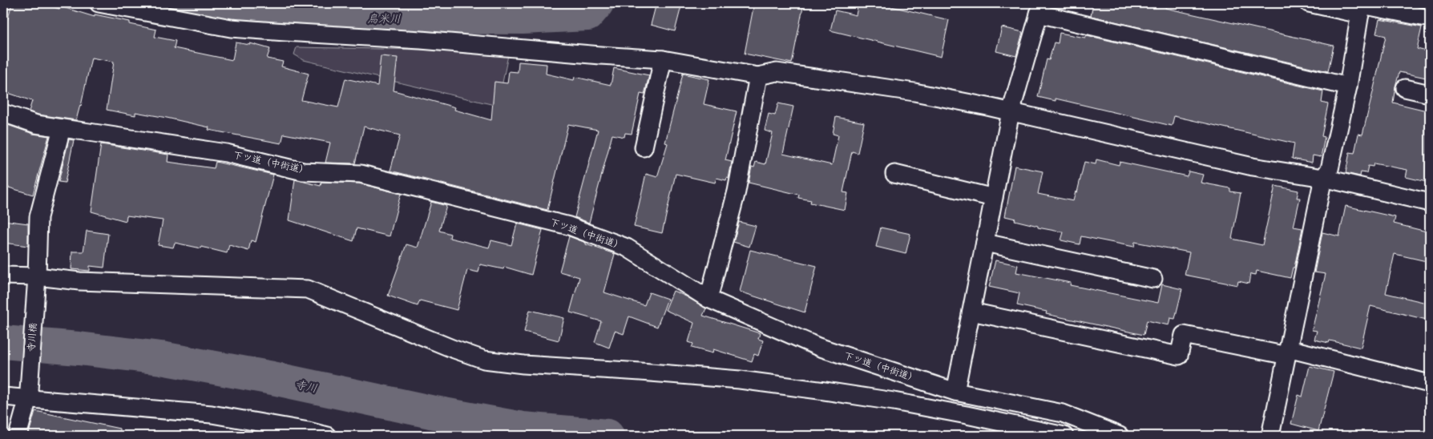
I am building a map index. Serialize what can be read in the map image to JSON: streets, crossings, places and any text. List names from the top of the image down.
{
  "streets": {
    "street": ["下ツ道（中街道）", "寺川橋"]
  },
  "crossings": [
    ["下ツ道（中街道）", "寺川橋"]
  ],
  "water": ["烏米川", "寺川"]
}
